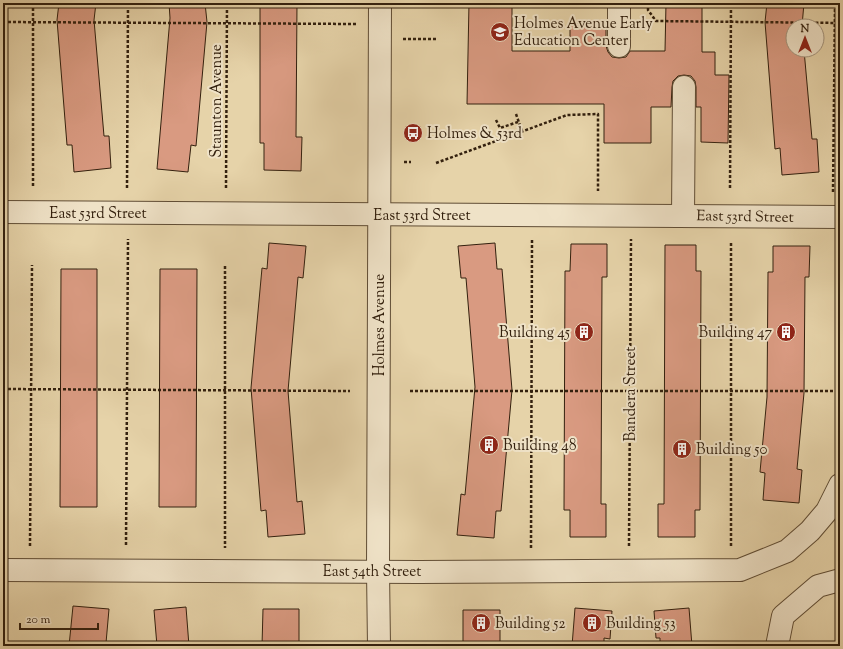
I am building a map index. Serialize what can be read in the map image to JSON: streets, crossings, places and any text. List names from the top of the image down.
{
  "streets": {
    "street": ["East 53rd Street", "Holmes Avenue", "East 54th Street"],
    "path": ["Staunton Avenue", "Bandera Street"]
  },
  "crossings": [
    ["East 53rd Street", "Holmes Avenue"],
    ["Holmes Avenue", "East 54th Street"]
  ],
  "places": {
    "school or university": ["Holmes Avenue Early Education Center"],
    "bus stop": ["Holmes & 53rd"],
    "building": [
      "Building 45",
      "Building 47",
      "Building 48",
      "Building 50",
      "Building 52",
      "Building 53"
    ]
  },
  "scale_bar": "20 m",
  "north": "top"
}
